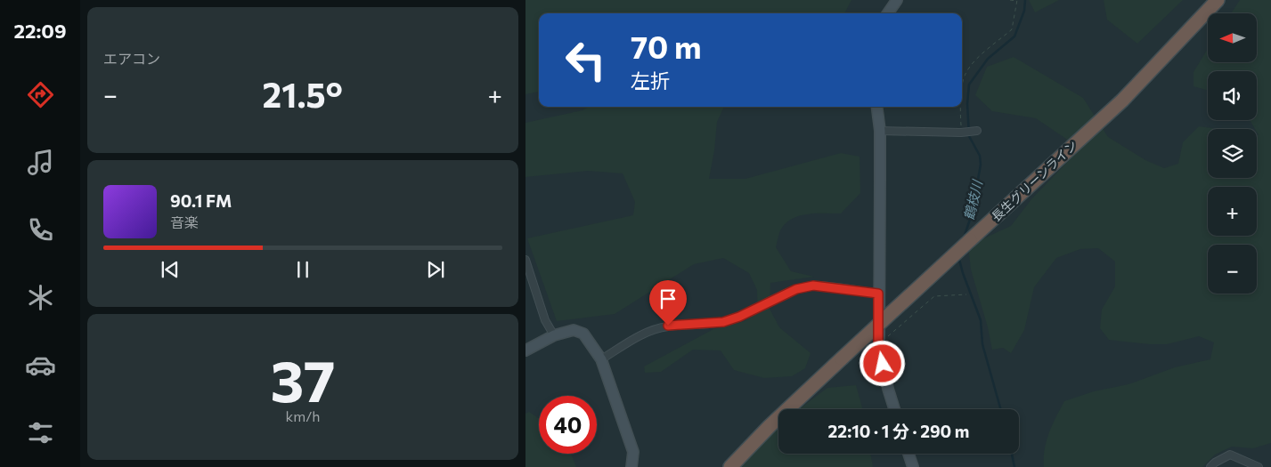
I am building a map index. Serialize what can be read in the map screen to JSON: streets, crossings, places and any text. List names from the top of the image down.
{
  "streets": {
    "highway": ["長生グリーンライン"]
  },
  "water": ["鶴枝川"],
  "north": "left",
  "page": {
    "tabs": "22:09",
    "tile": [
      "エアコン",
      ["37", "km/h"]
    ],
    "map_buttons": ["+", "−"],
    "turn": ["70 m", "左折"],
    "heat": ["−", "21.5°", "+"],
    "song": ["90.1 FM", "音楽"],
    "limit": "40",
    "trip": "22:10 · 1 分 · 290 m"
  }
}
